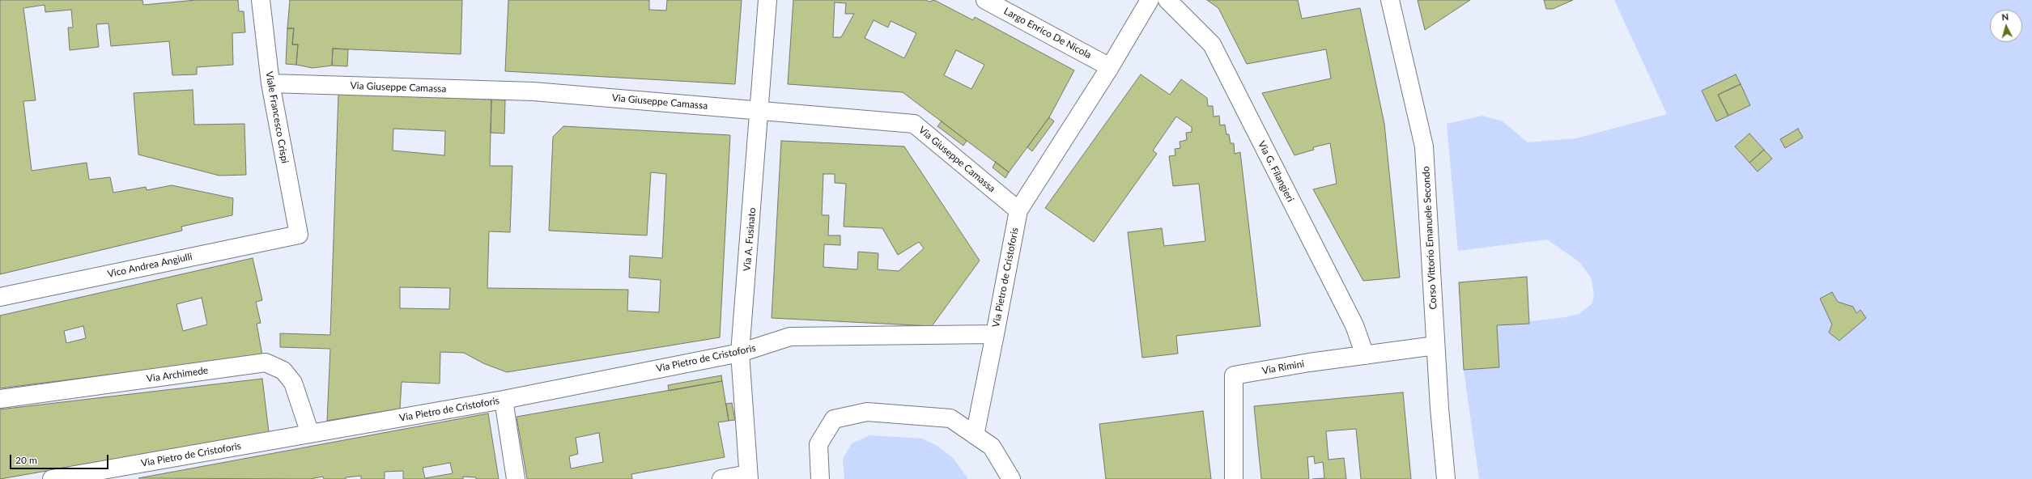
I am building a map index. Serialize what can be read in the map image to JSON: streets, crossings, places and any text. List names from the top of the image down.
{
  "streets": {
    "street": [
      "Largo Enrico De Nicola",
      "Via Giuseppe Camassa",
      "Viale Francesco Crispi",
      "Via G. Filangieri",
      "Corso Vittorio Emanuele Secondo",
      "Via A. Fusinato",
      "Vico Andrea Angiulli",
      "Via Pietro de Cristoforis",
      "Via Rimini",
      "Via Archimede"
    ]
  },
  "crossings": [
    ["Largo Enrico De Nicola", "Via Pietro de Cristoforis"],
    ["Via Giuseppe Camassa", "Viale Francesco Crispi"],
    ["Via Giuseppe Camassa", "Via A. Fusinato"],
    ["Via Giuseppe Camassa", "Via Pietro de Cristoforis"],
    ["Viale Francesco Crispi", "Vico Andrea Angiulli"],
    ["Via G. Filangieri", "Via Rimini"],
    ["Corso Vittorio Emanuele Secondo", "Via Rimini"],
    ["Via A. Fusinato", "Via Pietro de Cristoforis"],
    ["Via Pietro de Cristoforis", "Via Archimede"]
  ],
  "scale_bar": "20 m",
  "north": "top"
}
